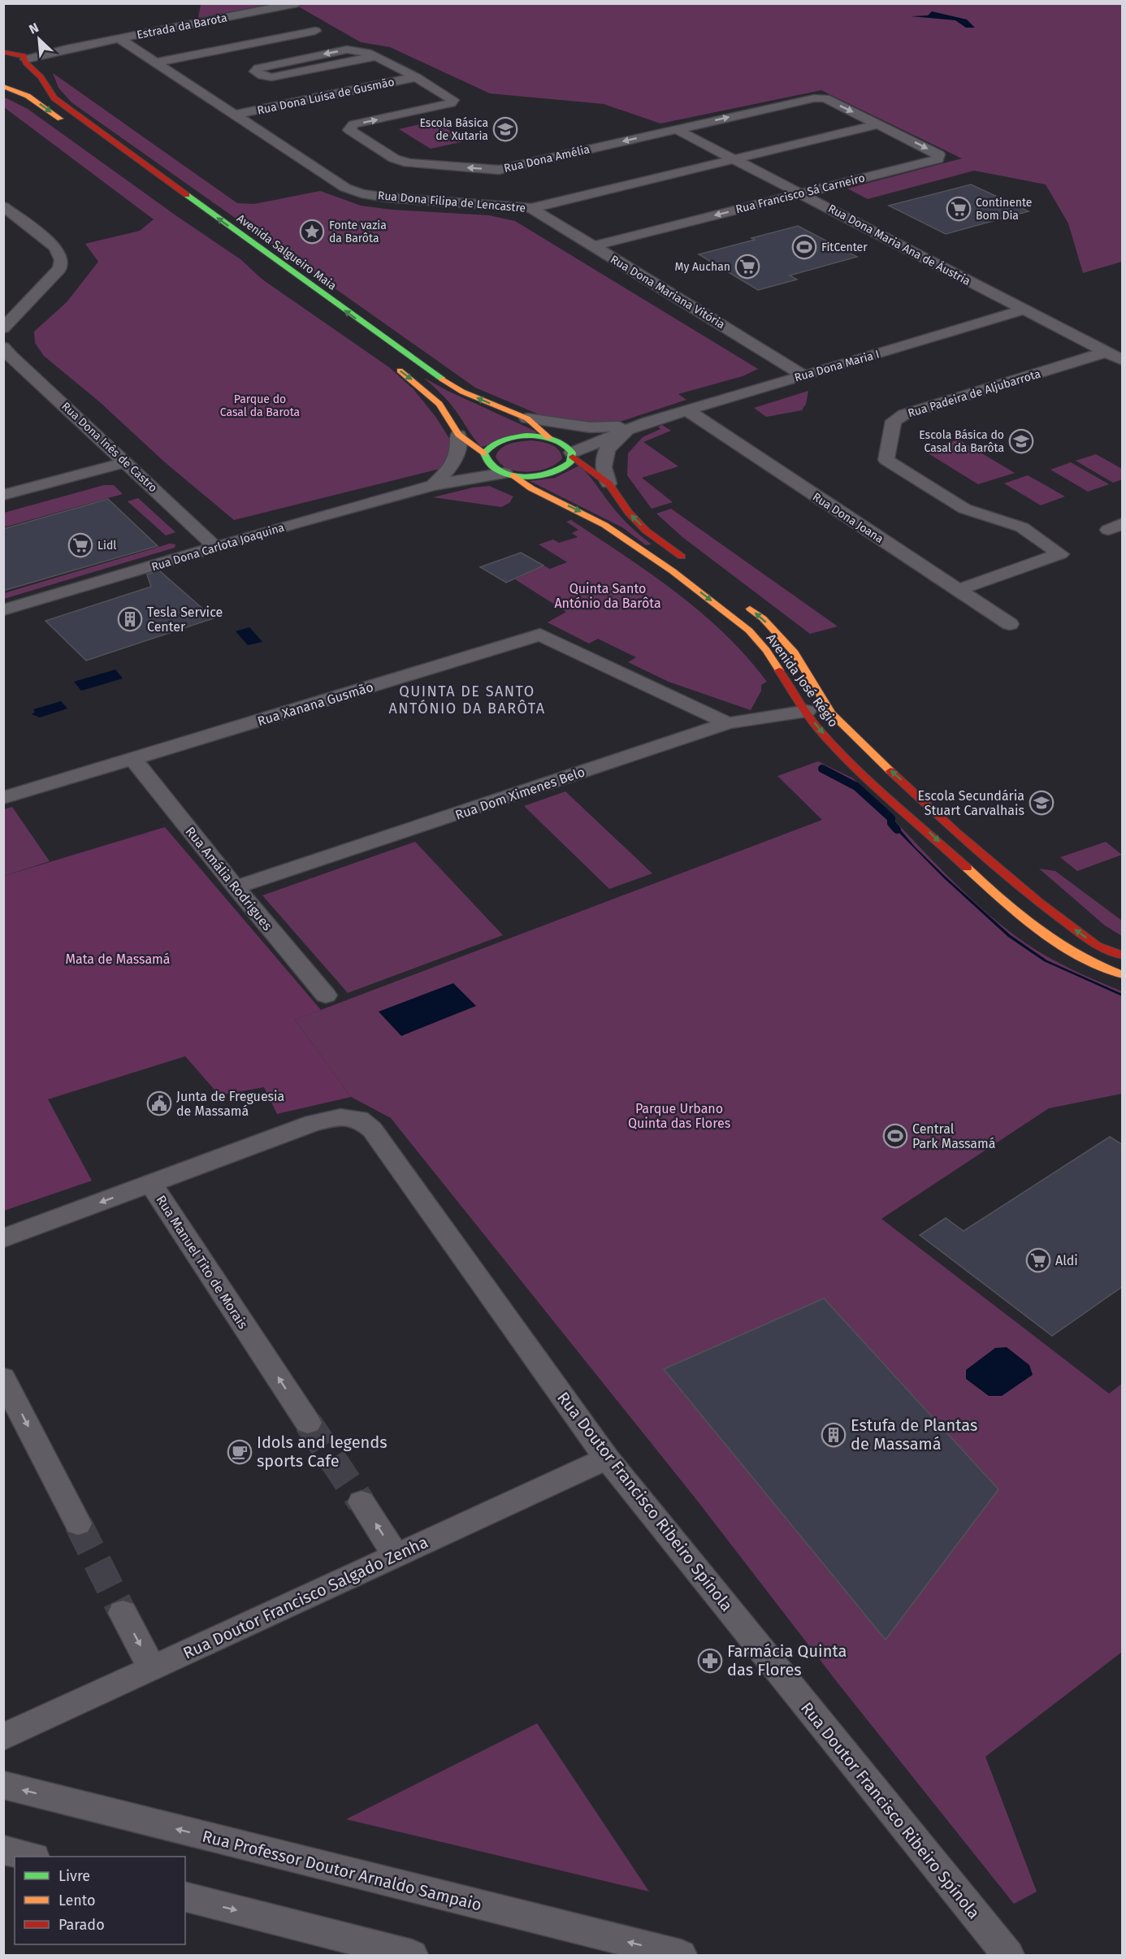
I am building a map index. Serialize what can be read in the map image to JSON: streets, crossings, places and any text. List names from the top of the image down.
{
  "streets": {
    "street": [
      "Estrada da Barota",
      "Rua Dona Luísa de Gusmão",
      "Rua Dona Amélia",
      "Rua Francisco Sá Carneiro",
      "Rua Dona Filipa de Lencastre",
      "Rua Dona Maria Ana de Áustria",
      "Avenida Salgueiro Maia",
      "Rua Dona Mariana Vitória",
      "Rua Dona Maria I",
      "Rua Padeira de Aljubarrota",
      "Rua Dona Inês de Castro",
      "Rua Dona Joana",
      "Rua Dona Carlota Joaquina",
      "Avenida José Régio",
      "Rua Xanana Gusmão",
      "Rua Dom Ximenes Belo",
      "Rua Amália Rodrigues",
      "Rua Manuel Tito de Morais",
      "Rua Doutor Francisco Ribeiro Spínola",
      "Rua Doutor Francisco Salgado Zenha",
      "Rua Professor Doutor Arnaldo Sampaio"
    ]
  },
  "crossings": [
    ["Estrada da Barota", "Rua Dona Filipa de Lencastre"],
    ["Estrada da Barota", "Avenida Salgueiro Maia"],
    ["Rua Dona Luísa de Gusmão", "Rua Dona Amélia"],
    ["Rua Dona Luísa de Gusmão", "Rua Dona Filipa de Lencastre"],
    ["Rua Dona Amélia", "Rua Francisco Sá Carneiro"],
    ["Rua Dona Amélia", "Rua Dona Filipa de Lencastre"],
    ["Rua Dona Amélia", "Rua Dona Maria Ana de Áustria"],
    ["Rua Francisco Sá Carneiro", "Rua Dona Filipa de Lencastre"],
    ["Rua Francisco Sá Carneiro", "Rua Dona Maria Ana de Áustria"],
    ["Rua Francisco Sá Carneiro", "Rua Dona Mariana Vitória"],
    ["Rua Dona Filipa de Lencastre", "Rua Dona Maria Ana de Áustria"],
    ["Rua Dona Filipa de Lencastre", "Rua Dona Mariana Vitória"],
    ["Rua Dona Maria Ana de Áustria", "Rua Dona Maria I"],
    ["Rua Dona Maria Ana de Áustria", "Rua Padeira de Aljubarrota"],
    ["Avenida Salgueiro Maia", "Rua Dona Maria I"],
    ["Rua Dona Mariana Vitória", "Rua Dona Maria I"],
    ["Rua Dona Maria I", "Rua Dona Joana"],
    ["Rua Padeira de Aljubarrota", "Rua Dona Joana"],
    ["Rua Dona Inês de Castro", "Rua Dona Carlota Joaquina"],
    ["Rua Dona Carlota Joaquina", "Avenida José Régio"],
    ["Avenida José Régio", "Rua Dom Ximenes Belo"],
    ["Rua Xanana Gusmão", "Rua Dom Ximenes Belo"],
    ["Rua Xanana Gusmão", "Rua Amália Rodrigues"],
    ["Rua Dom Ximenes Belo", "Rua Amália Rodrigues"],
    ["Rua Manuel Tito de Morais", "Rua Doutor Francisco Ribeiro Spínola"],
    ["Rua Doutor Francisco Ribeiro Spínola", "Rua Doutor Francisco Salgado Zenha"]
  ],
  "one_way": ["Rua Manuel Tito de Morais"],
  "districts": ["QUINTA DE SANTO ANTÓNIO DA BARÔTA"],
  "parks": [
    "Parque do Casal da Barota",
    "Quinta Santo António da Barôta",
    "Mata de Massamá",
    "Parque Urbano Quinta das Flores"
  ],
  "places": {
    "school or university": ["Escola Básica de Xutaria", "Escola Básica do Casal da Barôta", "Escola Secundária Stuart Carvalhais"],
    "supermarket": [
      "Continente Bom Dia",
      "My Auchan",
      "Lidl",
      "Aldi"
    ],
    "place": ["Fonte vazia da Barôta"],
    "sports": ["FitCenter", "Central Park Massamá"],
    "building": ["Tesla Service Center", "Estufa de Plantas de Massamá"],
    "public building": ["Junta de Freguesia de Massamá"],
    "cafe": ["Idols and legends sports Cafe"],
    "pharmacy": ["Farmácia Quinta das Flores"]
  },
  "legend": ["Livre", "Lento", "Parado"],
  "north": "top left"
}
